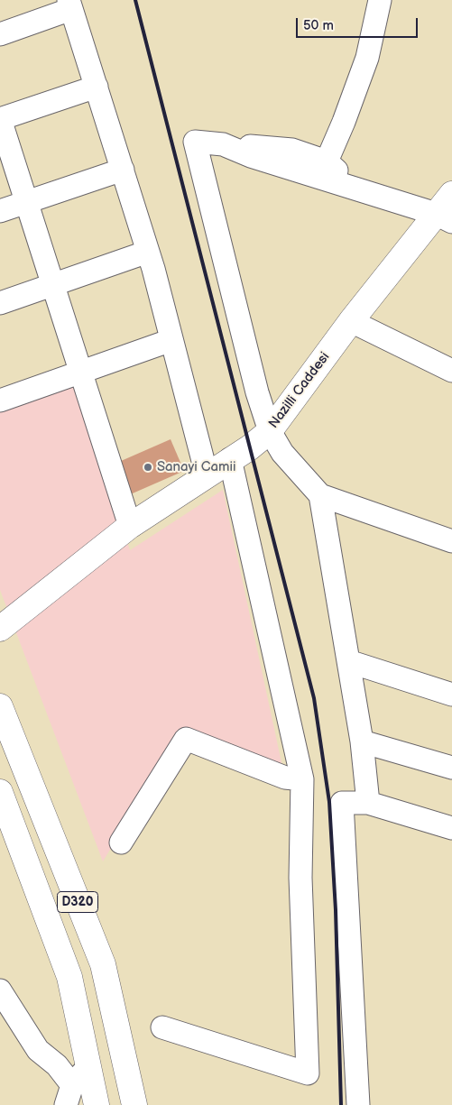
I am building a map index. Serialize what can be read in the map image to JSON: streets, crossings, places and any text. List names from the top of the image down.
{
  "streets": {
    "main road": ["Nazilli Caddesi", "D320"]
  },
  "places": ["Sanayi Camii"],
  "scale_bar": "50 m"
}
